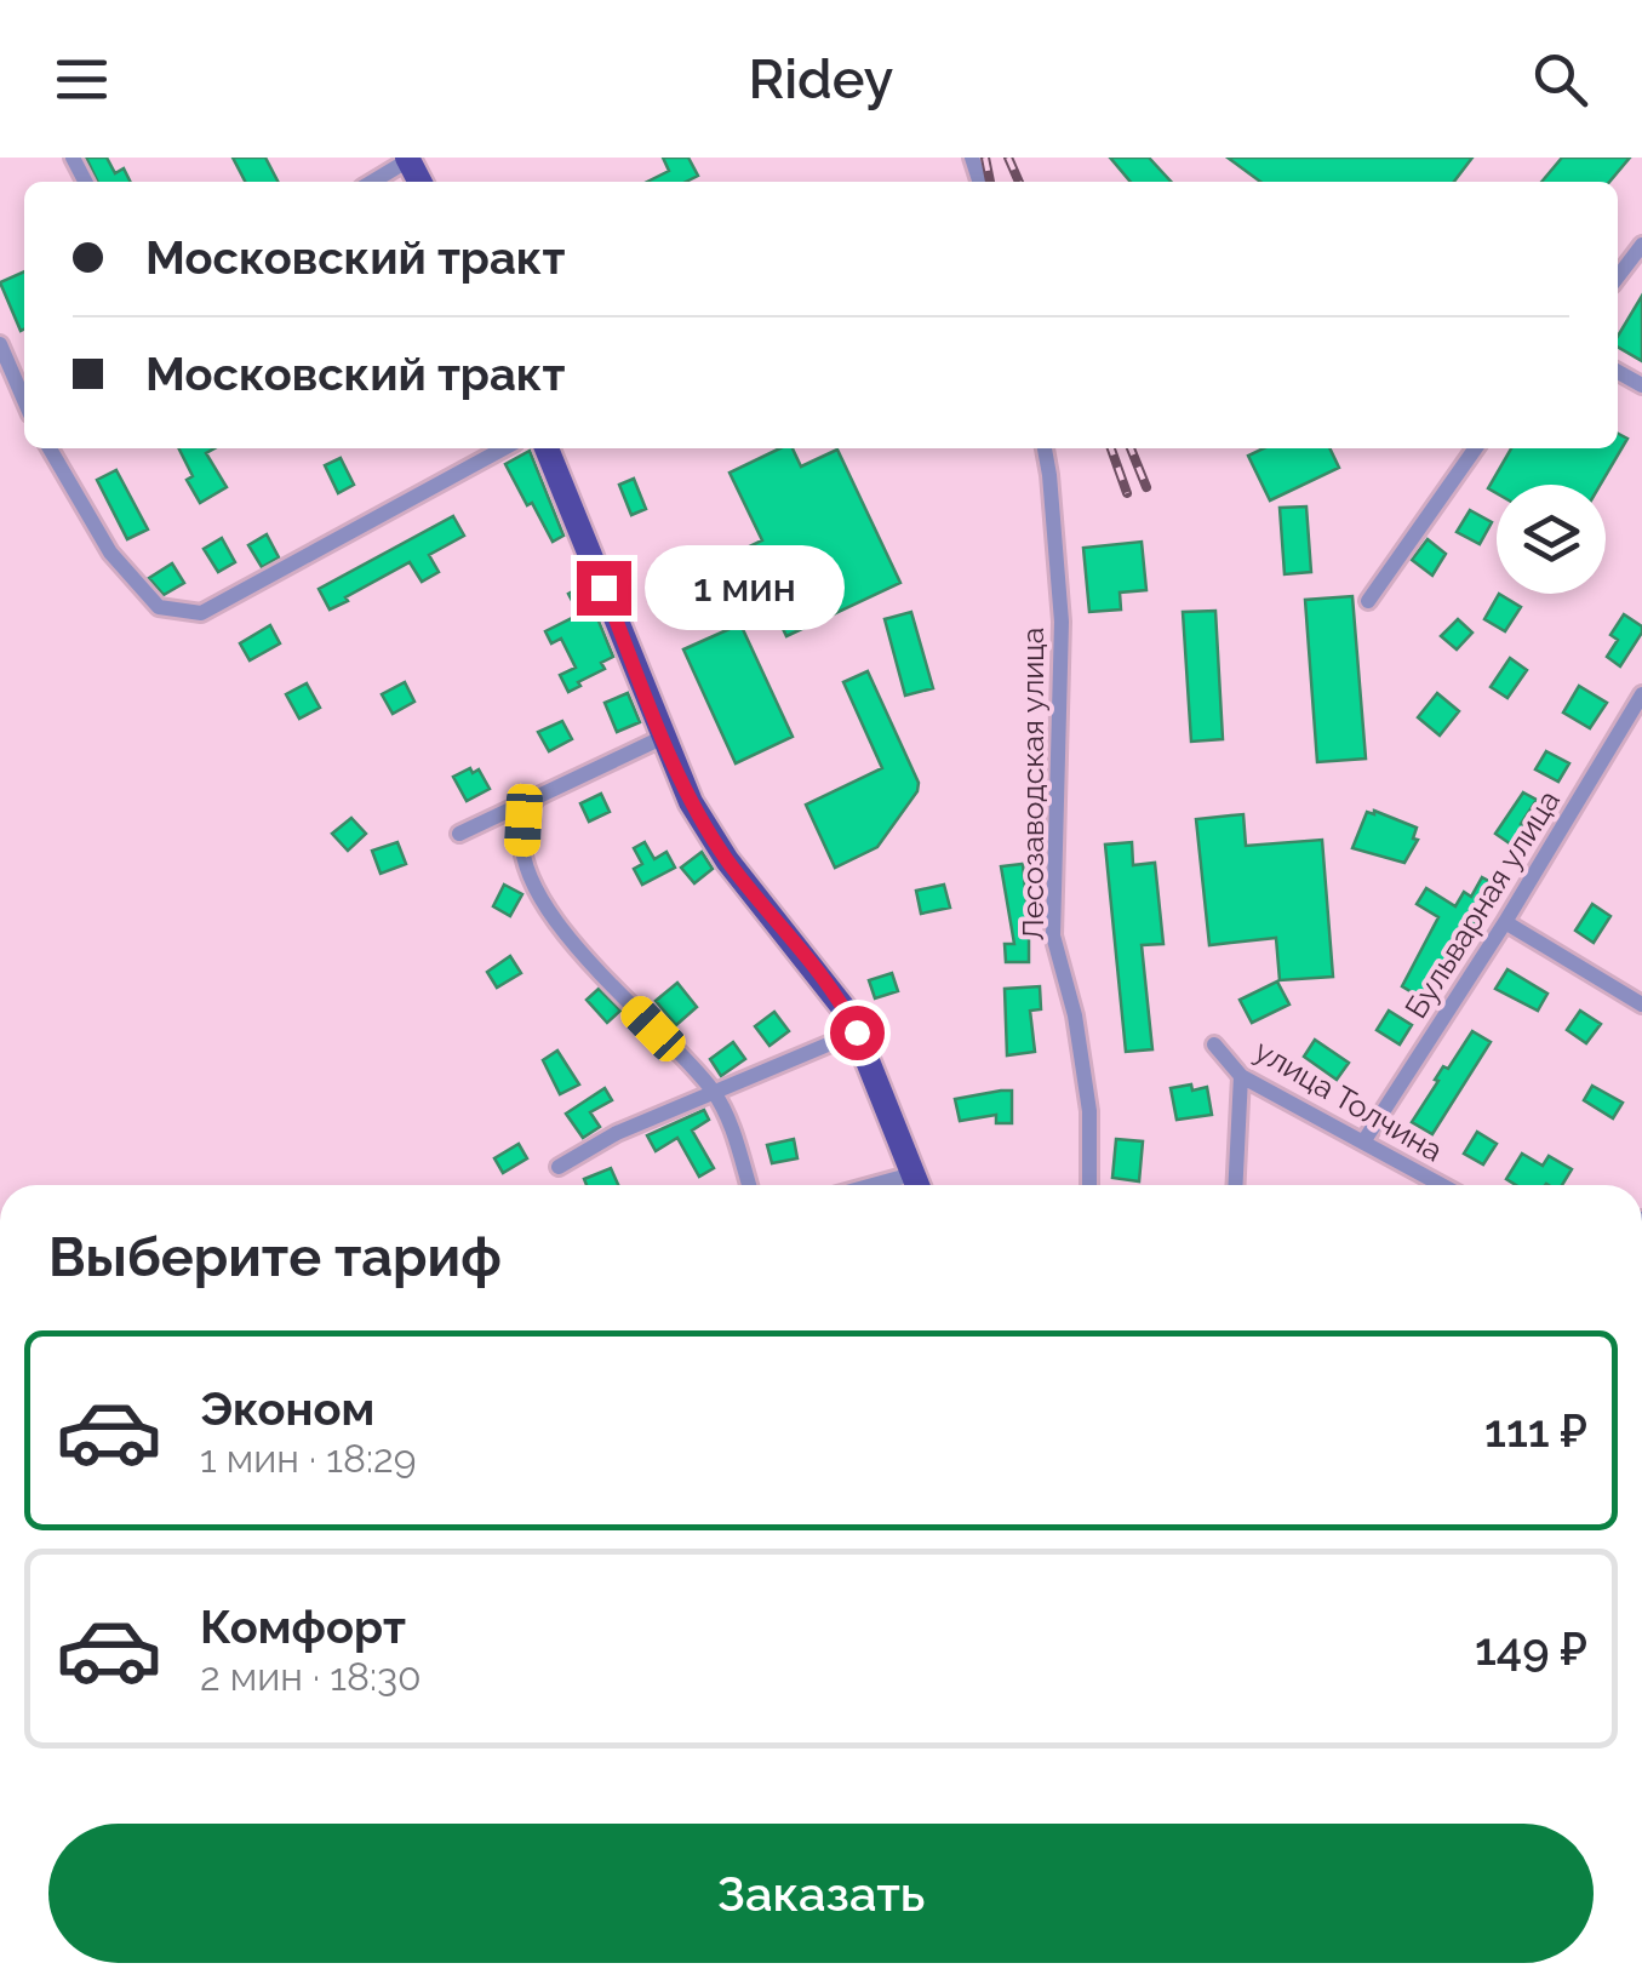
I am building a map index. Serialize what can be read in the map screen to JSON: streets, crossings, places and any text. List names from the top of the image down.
{
  "streets": {
    "street": ["Лесозаводская улица", "Бульварная улица", "улица Толчина"]
  },
  "crossings": [
    ["Бульварная улица", "улица Толчина"]
  ],
  "page": {
    "header": "Ridey",
    "banner": ["Московский тракт", "Московский тракт"],
    "bubble": "1 мин",
    "heading": "Выберите тариф",
    "list": [
      {
        "name": "Эконом",
        "note": "1 мин · 18:29",
        "value": "111 ₽"
      },
      {
        "name": "Комфорт",
        "note": "2 мин · 18:30",
        "value": "149 ₽"
      }
    ],
    "buttons": "Заказать"
  }
}
